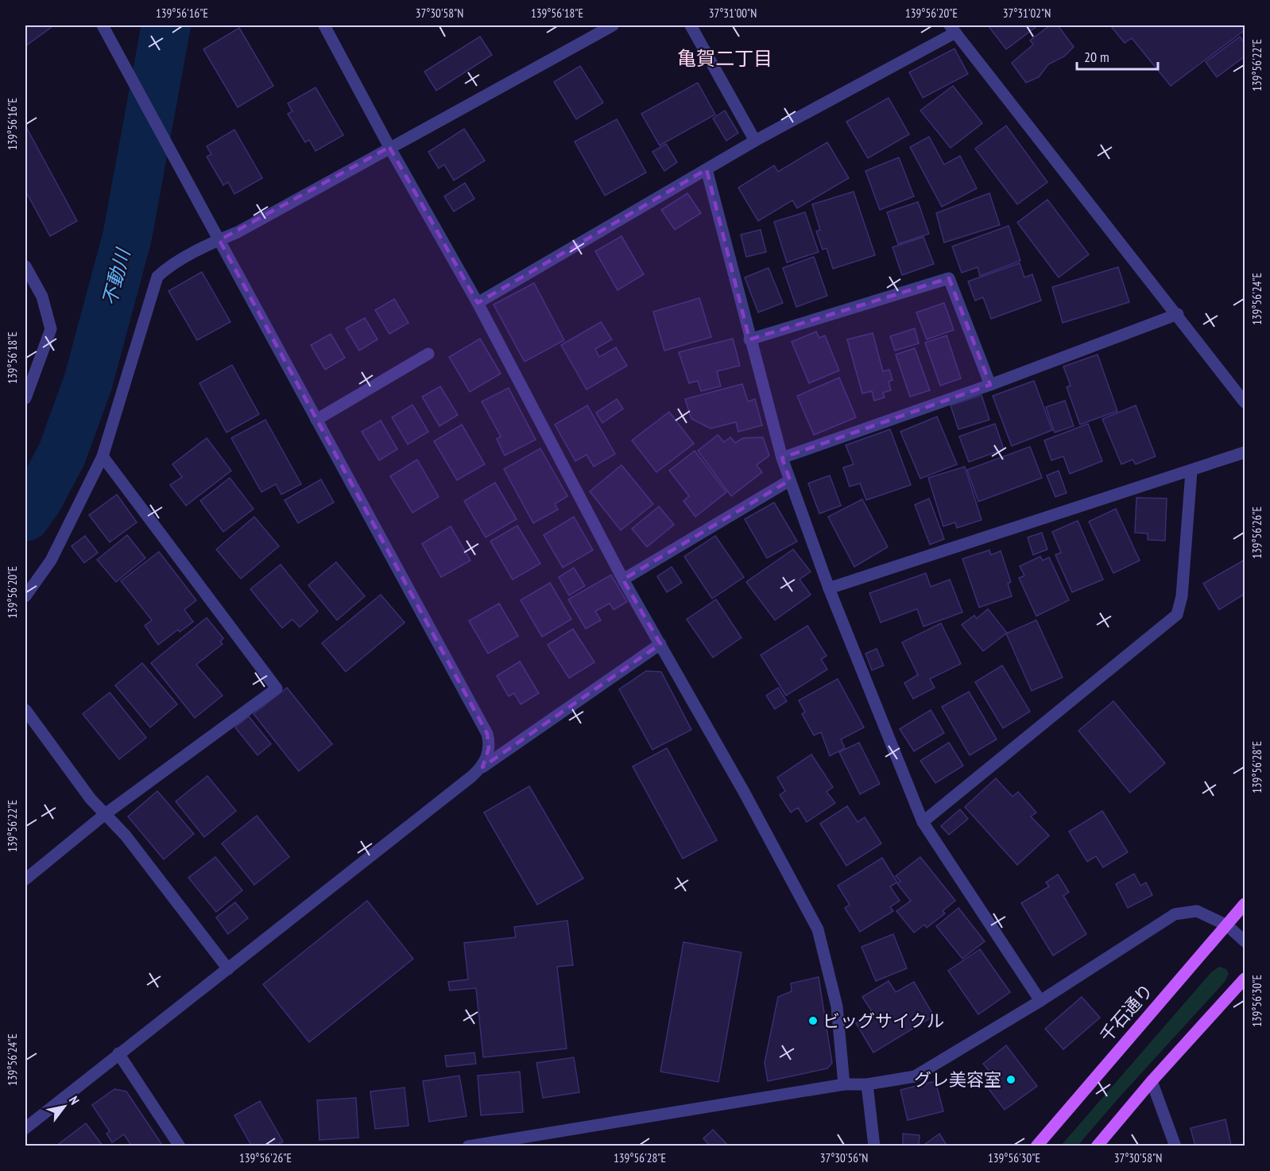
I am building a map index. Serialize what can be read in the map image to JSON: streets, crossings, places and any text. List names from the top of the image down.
{
  "streets": {
    "main road": ["千石通り"]
  },
  "districts": ["亀賀二丁目"],
  "water": ["不動川"],
  "places": ["ビッグサイクル", "グレ美容室"],
  "scale_bar": "20 m",
  "north": "top right",
  "coordinates": [
    "139°56'16\"E",
    "37°30'58\"N",
    "139°56'18\"E",
    "37°31'00\"N",
    "139°56'20\"E",
    "37°31'02\"N",
    "139°56'22\"E",
    "139°56'24\"E",
    "139°56'26\"E",
    "139°56'28\"E",
    "139°56'30\"E",
    "37°30'56\"N"
  ]
}
